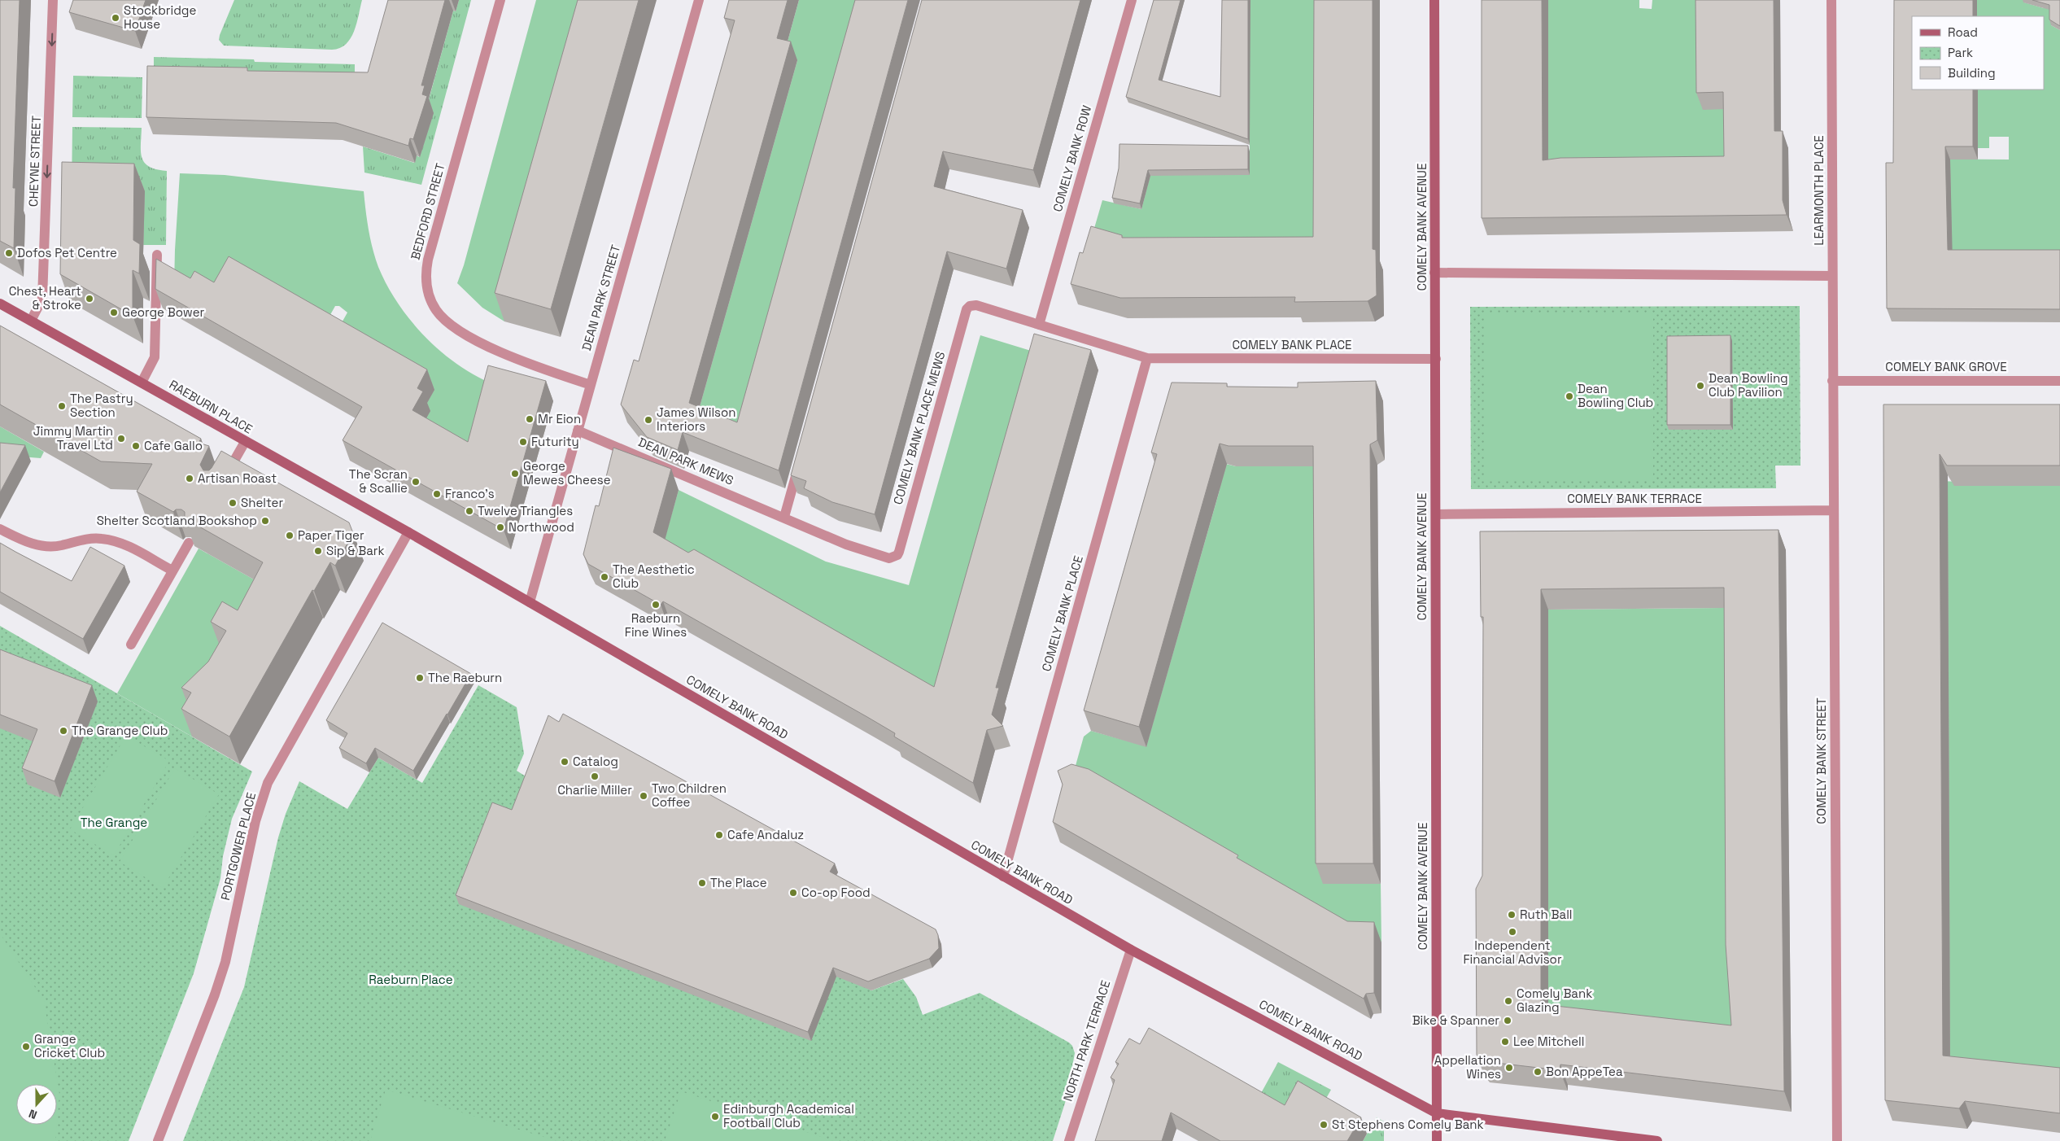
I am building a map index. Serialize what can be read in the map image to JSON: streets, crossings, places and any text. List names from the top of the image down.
{
  "streets": {
    "main road": ["COMELY BANK AVENUE", "RAEBURN PLACE", "COMELY BANK ROAD"],
    "street": [
      "COMELY BANK ROW",
      "CHEYNE STREET",
      "LEARMONTH PLACE",
      "BEDFORD STREET",
      "DEAN PARK STREET",
      "COMELY BANK PLACE",
      "COMELY BANK GROVE",
      "COMELY BANK PLACE MEWS",
      "DEAN PARK MEWS",
      "COMELY BANK TERRACE",
      "COMELY BANK STREET",
      "PORTGOWER PLACE",
      "NORTH PARK TERRACE"
    ]
  },
  "crossings": [
    ["COMELY BANK ROW", "COMELY BANK PLACE"],
    ["CHEYNE STREET", "RAEBURN PLACE"],
    ["LEARMONTH PLACE", "COMELY BANK GROVE"],
    ["LEARMONTH PLACE", "COMELY BANK STREET"],
    ["BEDFORD STREET", "DEAN PARK STREET"],
    ["COMELY BANK AVENUE", "COMELY BANK PLACE"],
    ["COMELY BANK AVENUE", "COMELY BANK TERRACE"],
    ["COMELY BANK AVENUE", "COMELY BANK ROAD"],
    ["DEAN PARK STREET", "DEAN PARK MEWS"],
    ["DEAN PARK STREET", "COMELY BANK ROAD"],
    ["COMELY BANK PLACE", "COMELY BANK PLACE MEWS"],
    ["COMELY BANK PLACE", "COMELY BANK ROAD"],
    ["COMELY BANK GROVE", "COMELY BANK STREET"],
    ["RAEBURN PLACE", "COMELY BANK ROAD"],
    ["RAEBURN PLACE", "PORTGOWER PLACE"],
    ["COMELY BANK PLACE MEWS", "DEAN PARK MEWS"],
    ["COMELY BANK TERRACE", "COMELY BANK STREET"],
    ["COMELY BANK ROAD", "PORTGOWER PLACE"],
    ["COMELY BANK ROAD", "NORTH PARK TERRACE"]
  ],
  "one_way": ["CHEYNE STREET"],
  "parks": ["The Grange", "Raeburn Place"],
  "places": [
    "Stockbridge House",
    "Dofos Pet Centre",
    "Chest, Heart & Stroke",
    "George Bower",
    "Dean Bowling Club Pavilion",
    "Dean Bowling Club",
    "The Pastry Section",
    "Mr Eion",
    "James Wilson Interiors",
    "Jimmy Martin Travel Ltd",
    "Futurity",
    "Cafe Gallo",
    "George Mewes Cheese",
    "Artisan Roast",
    "The Scran & Scallie",
    "Franco's",
    "Shelter",
    "Twelve Triangles",
    "Shelter Scotland Bookshop",
    "Northwood",
    "Paper Tiger",
    "Sip & Bark",
    "The Aesthetic Club",
    "Raeburn Fine Wines",
    "The Raeburn",
    "The Grange Club",
    "Catalog",
    "Charlie Miller",
    "Two Children Coffee",
    "Cafe Andaluz",
    "The Place",
    "Co-op Food",
    "Ruth Ball",
    "Independent Financial Advisor",
    "Comely Bank Glazing",
    "Bike & Spanner",
    "Lee Mitchell",
    "Grange Cricket Club",
    "Appellation Wines",
    "Bon AppeTea",
    "Edinburgh Academical Football Club",
    "St Stephens Comely Bank"
  ],
  "legend": ["Road", "Park", "Building"],
  "north": "bottom"
}
